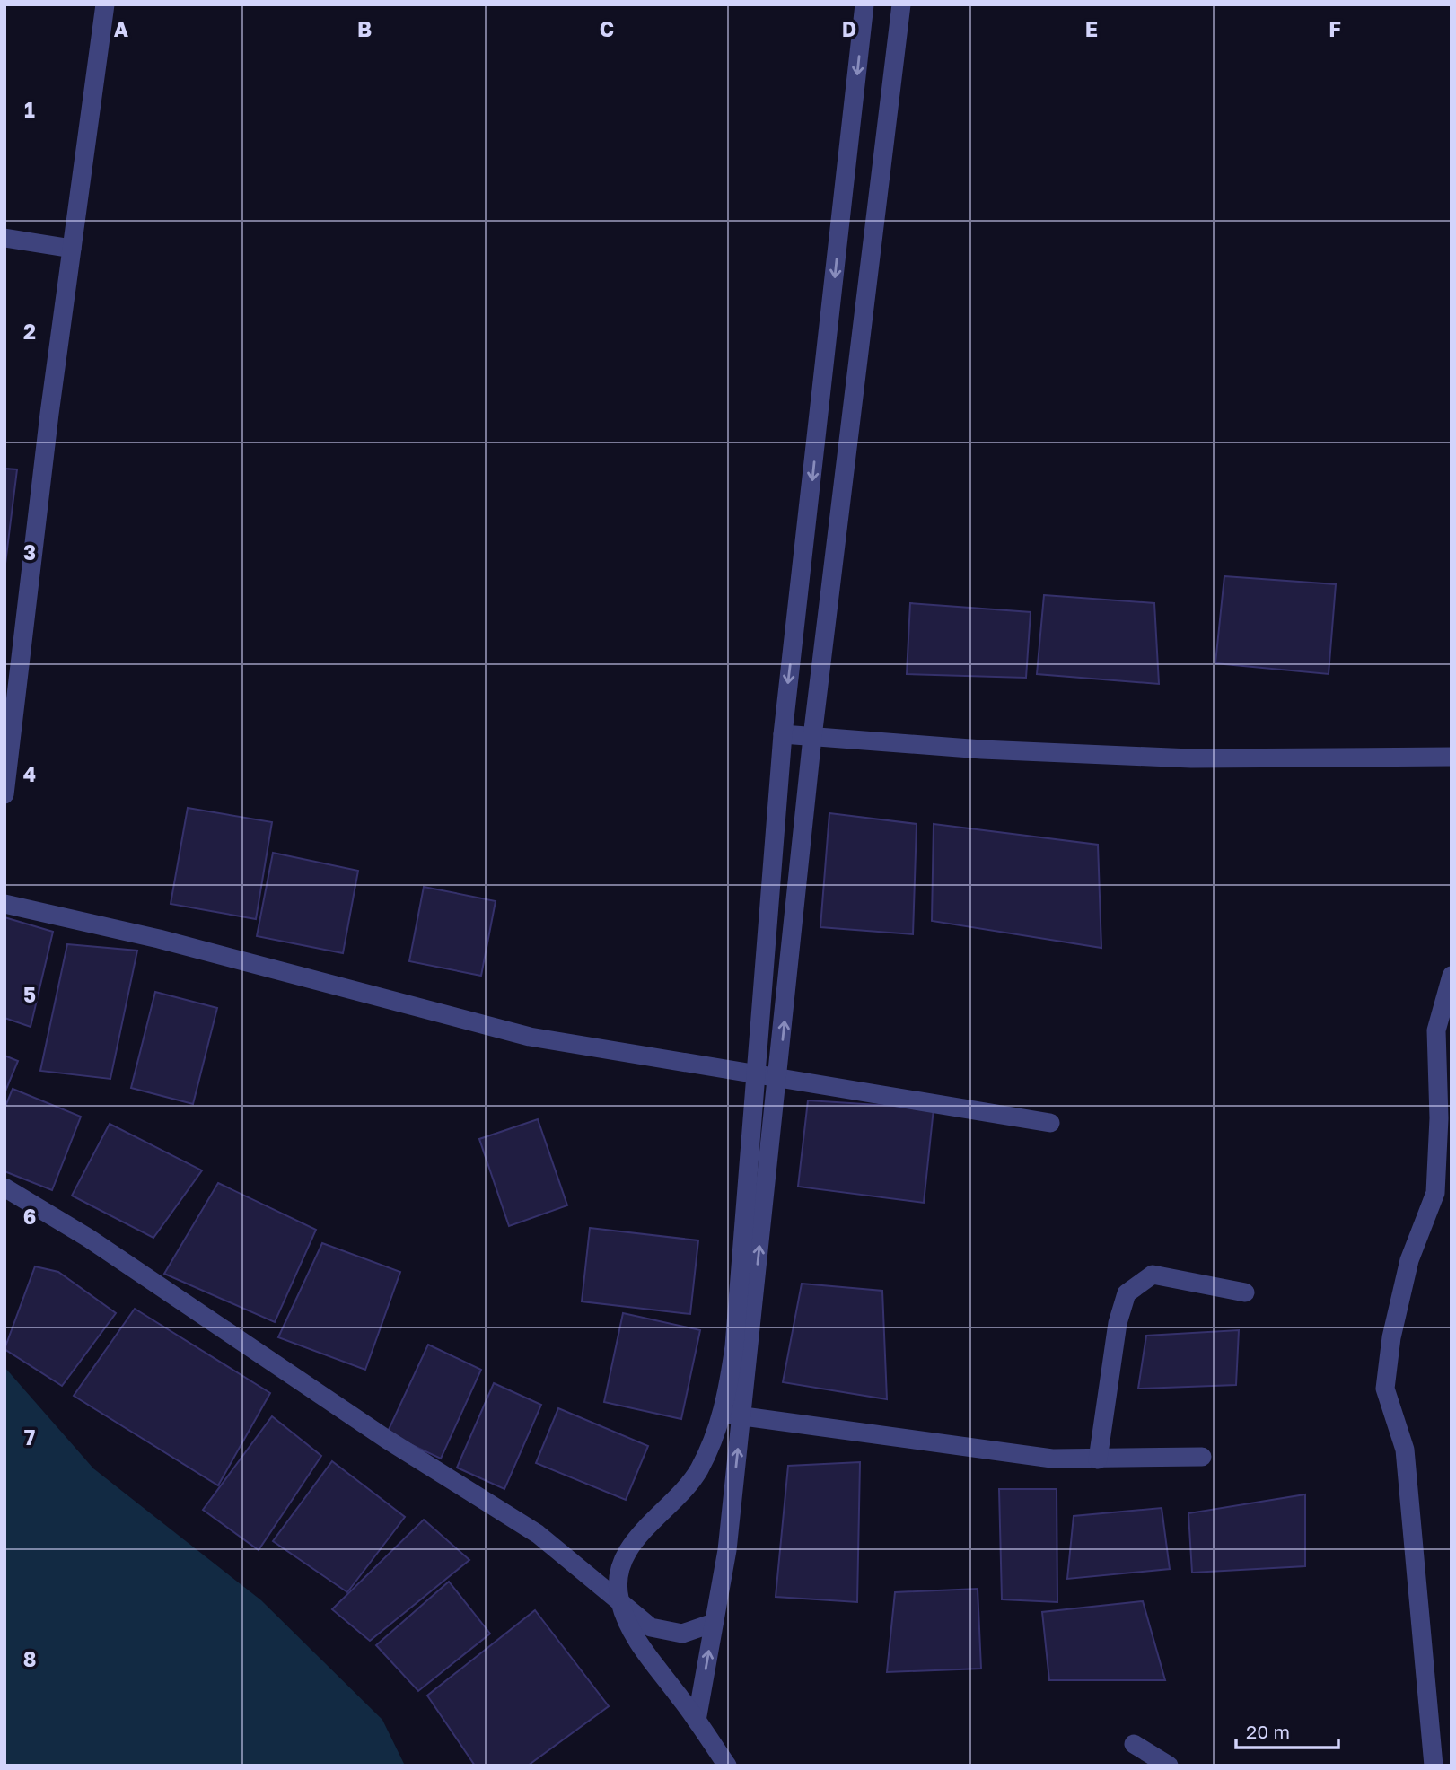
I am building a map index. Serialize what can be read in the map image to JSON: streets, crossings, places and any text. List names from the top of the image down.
{
  "scale_bar": "20 m",
  "grid": {
    "columns": [
      "A",
      "B",
      "C",
      "D",
      "E",
      "F"
    ],
    "rows": [
      "1",
      "2",
      "3",
      "4",
      "5",
      "6",
      "7",
      "8"
    ]
  }
}
